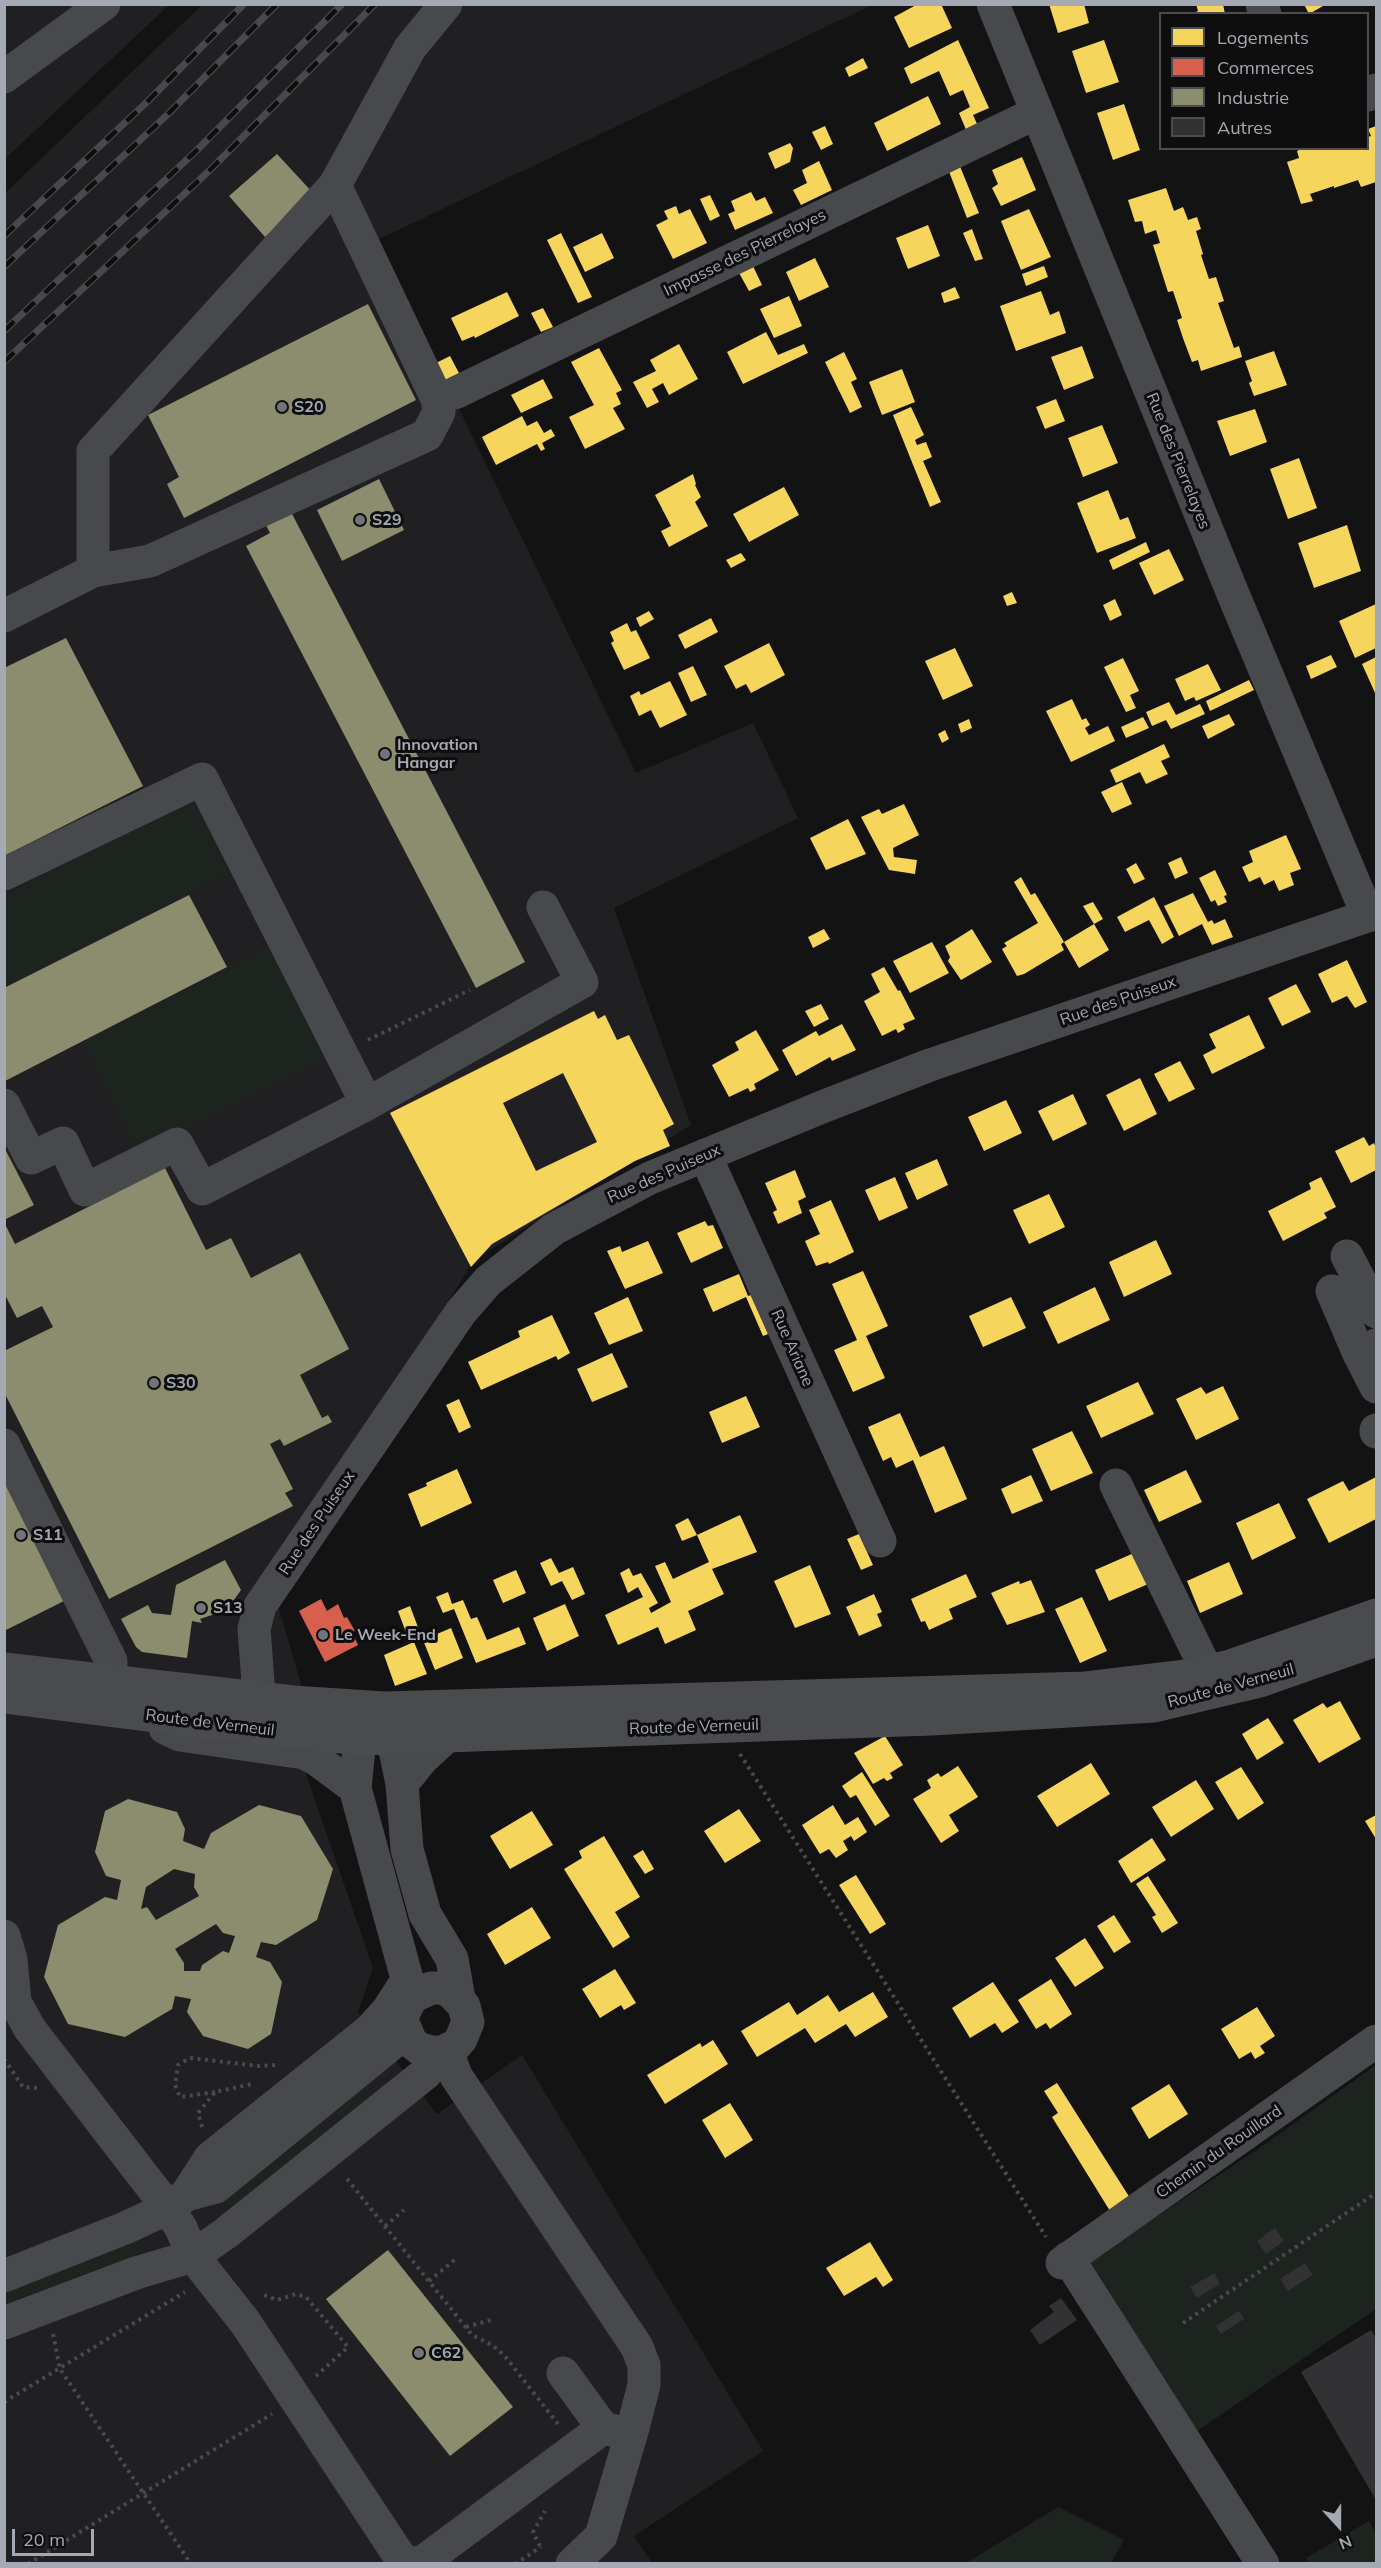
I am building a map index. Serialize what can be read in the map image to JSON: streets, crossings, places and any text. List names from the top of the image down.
{
  "streets": {
    "main road": ["Route de Verneuil"],
    "street": [
      "Impasse des Pierrelayes",
      "Rue des Pierrelayes",
      "Rue des Puiseux",
      "Rue Ariane",
      "Chemin du Rouillard"
    ]
  },
  "crossings": [
    ["Impasse des Pierrelayes", "Rue des Pierrelayes"],
    ["Rue des Pierrelayes", "Rue des Puiseux"],
    ["Rue des Puiseux", "Rue Ariane"],
    ["Rue des Puiseux", "Route de Verneuil"]
  ],
  "places": [
    "S20",
    "S29",
    "Innovation Hangar",
    "S30",
    "S11",
    "S13",
    "Le Week-End",
    "C62"
  ],
  "legend": [
    "Logements",
    "Commerces",
    "Industrie",
    "Autres"
  ],
  "scale_bar": "20 m",
  "north": "bottom"
}
